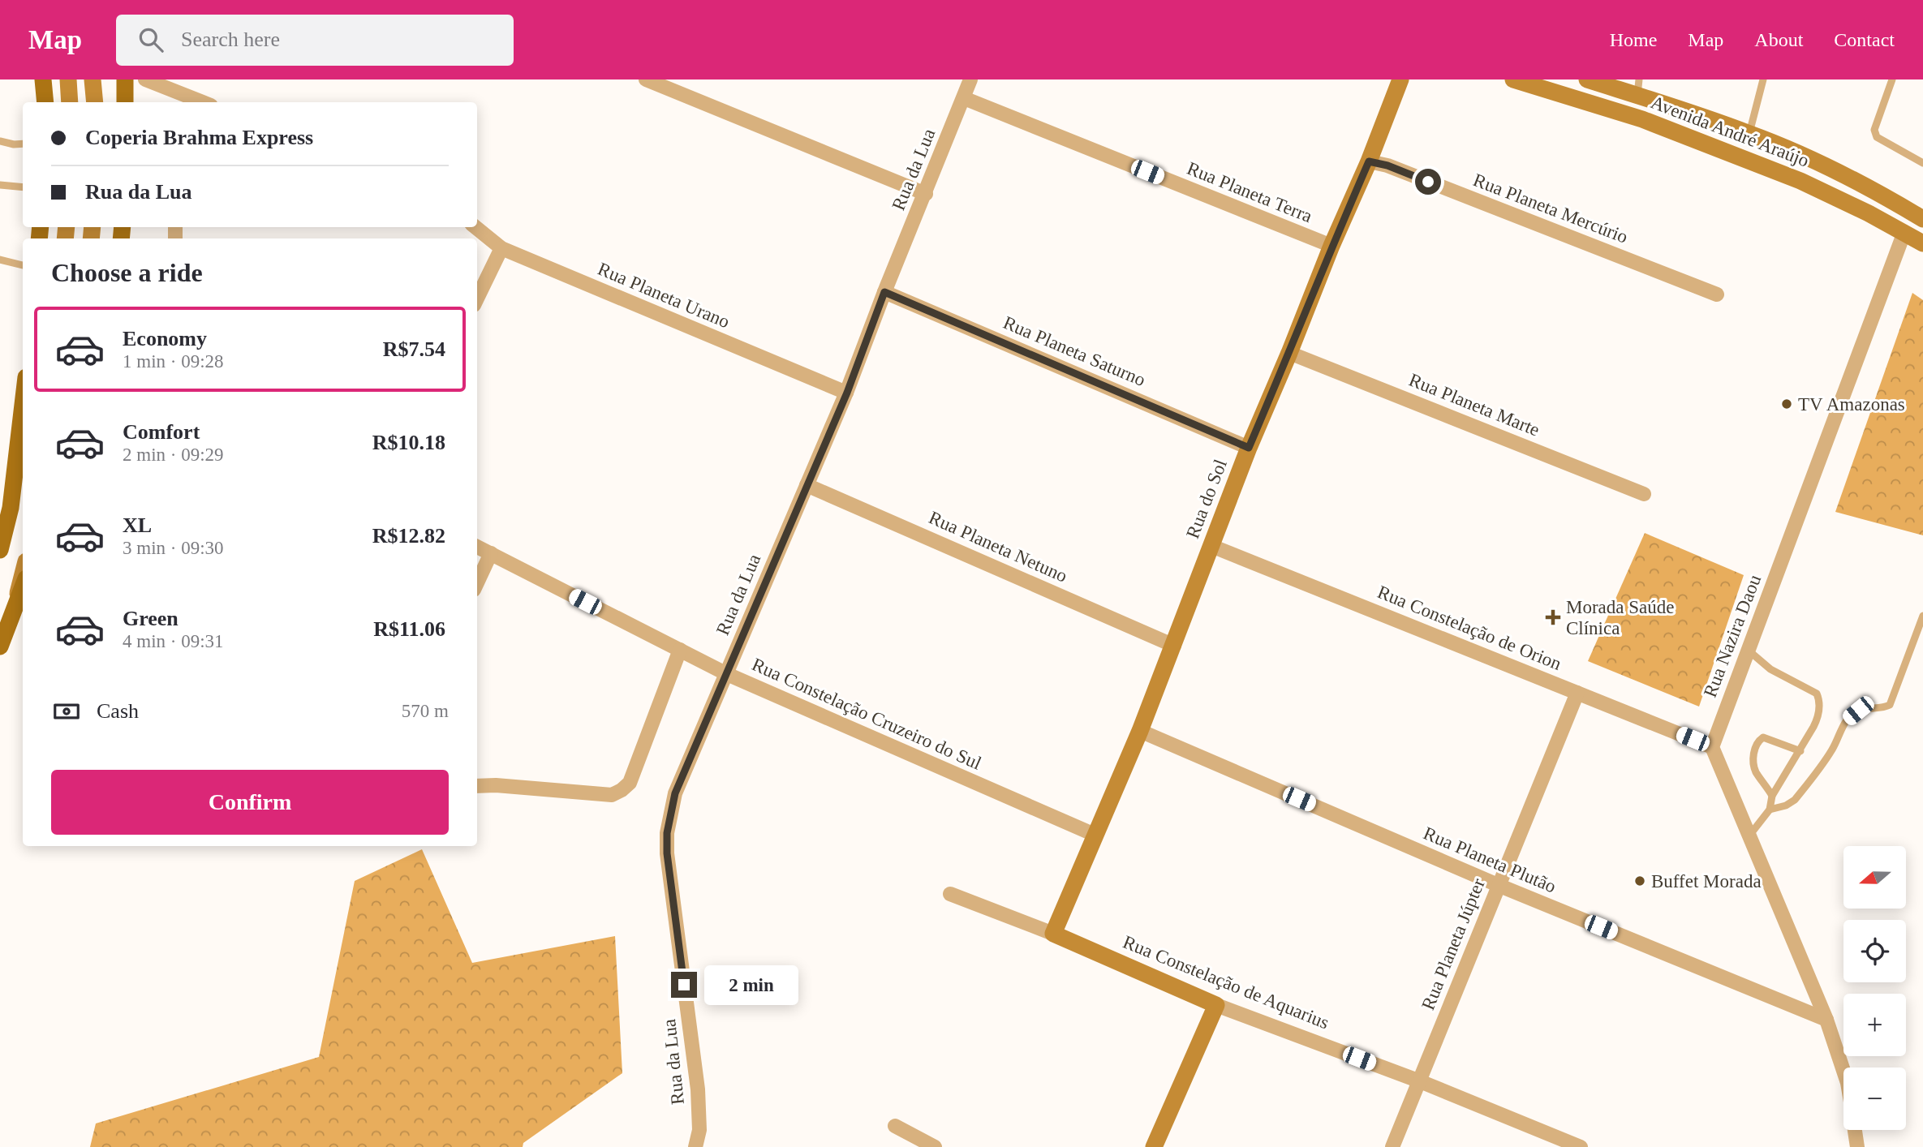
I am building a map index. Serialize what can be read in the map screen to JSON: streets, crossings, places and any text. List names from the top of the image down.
{
  "streets": {
    "street": [
      "Avenida André Araújo",
      "Rua da Lua",
      "Rua Planeta Terra",
      "Rua Planeta Mercúrio",
      "Rua Planeta Urano",
      "Rua Planeta Saturno",
      "Rua Planeta Marte",
      "Rua do Sol",
      "Rua Planeta Netuno",
      "Rua Constelação de Orion",
      "Rua Nazira Daou",
      "Rua Constelação Cruzeiro do Sul",
      "Rua Planeta Plutão",
      "Rua Planeta Júpter",
      "Rua Constelação de Aquarius"
    ]
  },
  "crossings": [
    ["Avenida André Araújo", "Rua Nazira Daou"],
    ["Rua da Lua", "Rua Planeta Terra"],
    ["Rua da Lua", "Rua Planeta Urano"],
    ["Rua da Lua", "Rua Planeta Saturno"],
    ["Rua da Lua", "Rua Planeta Netuno"],
    ["Rua da Lua", "Rua Constelação Cruzeiro do Sul"],
    ["Rua Planeta Terra", "Rua do Sol"],
    ["Rua Planeta Mercúrio", "Rua do Sol"],
    ["Rua Planeta Saturno", "Rua do Sol"],
    ["Rua Planeta Marte", "Rua do Sol"],
    ["Rua do Sol", "Rua Planeta Netuno"],
    ["Rua do Sol", "Rua Constelação de Orion"],
    ["Rua do Sol", "Rua Constelação Cruzeiro do Sul"],
    ["Rua do Sol", "Rua Planeta Plutão"],
    ["Rua do Sol", "Rua Constelação de Aquarius"],
    ["Rua Constelação de Orion", "Rua Nazira Daou"],
    ["Rua Constelação de Orion", "Rua Planeta Júpter"],
    ["Rua Planeta Plutão", "Rua Planeta Júpter"],
    ["Rua Planeta Júpter", "Rua Constelação de Aquarius"]
  ],
  "places": {
    "other": ["TV Amazonas", "Buffet Morada"],
    "health": ["Morada Saúde Clínica"]
  },
  "north": "left",
  "page": {
    "header": "Map",
    "search": "Search here",
    "nav": [
      "Home",
      "Map",
      "About",
      "Contact"
    ],
    "banner": ["Coperia Brahma Express", "Rua da Lua"],
    "heading": "Choose a ride",
    "list": [
      {
        "name": "Economy",
        "note": "1 min · 09:28",
        "value": "R$7.54"
      },
      {
        "name": "Comfort",
        "note": "2 min · 09:29",
        "value": "R$10.18"
      },
      {
        "name": "XL",
        "note": "3 min · 09:30",
        "value": "R$12.82"
      },
      {
        "name": "Green",
        "note": "4 min · 09:31",
        "value": "R$11.06"
      }
    ],
    "pay": ["Cash", "570 m"],
    "buttons": "Confirm",
    "map_buttons": ["+", "−"],
    "bubble": "2 min"
  }
}
